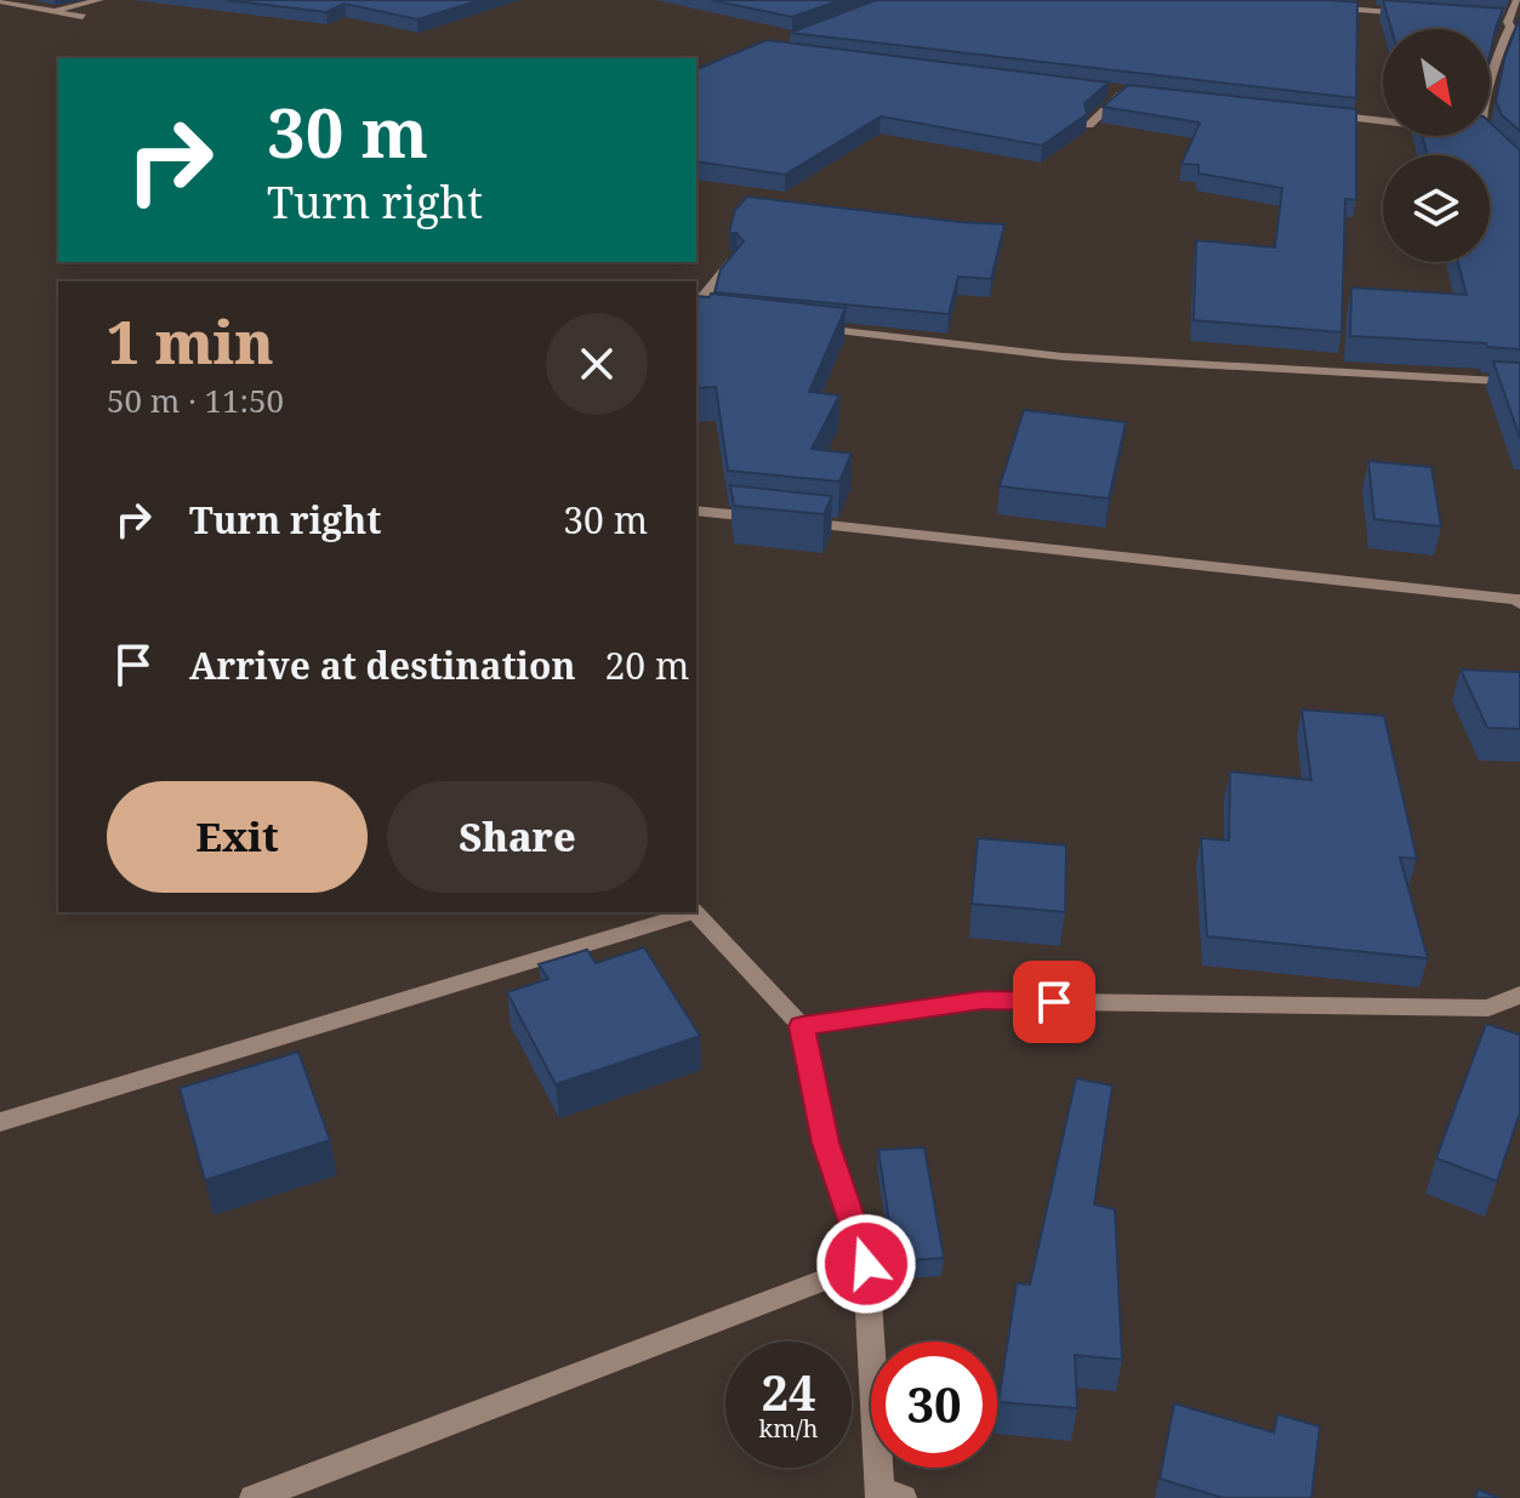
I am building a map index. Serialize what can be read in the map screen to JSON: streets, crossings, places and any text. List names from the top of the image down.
{
  "north": "bottom right",
  "page": {
    "turn": ["30 m", "Turn right"],
    "heading": ["1 min", "50 m · 11:50"],
    "list": [
      {
        "name": "Turn right",
        "value": "30 m"
      },
      {
        "name": "Arrive at destination",
        "value": "20 m"
      }
    ],
    "buttons": ["Exit", "Share"],
    "speed": "24 km/h",
    "limit": "30"
  }
}
